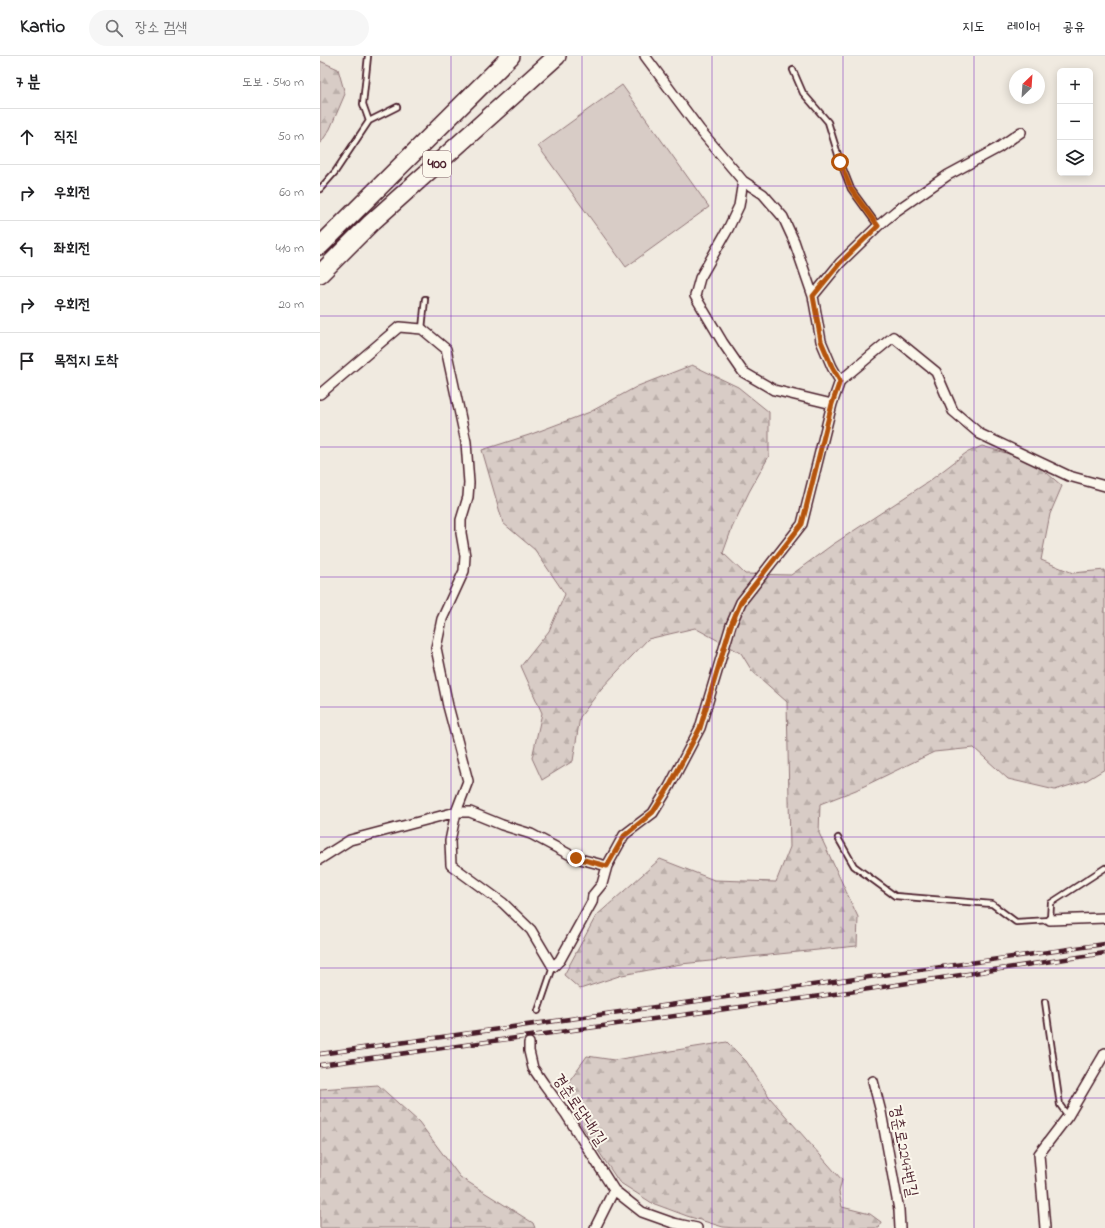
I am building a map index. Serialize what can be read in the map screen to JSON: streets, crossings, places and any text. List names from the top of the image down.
{
  "streets": {
    "highway": ["400"],
    "street": ["경춘로답내1길", "경춘로2247번길"]
  },
  "north": "top right",
  "page": {
    "header": "Kartio",
    "search": "장소 검색",
    "nav": ["지도", "레이어", "공유"],
    "heading": ["7 분", "도보 · 540 m"],
    "map_buttons": ["+", "−"],
    "list": [
      ["직진", "50 m"],
      ["우회전", "60 m"],
      ["좌회전", "410 m"],
      ["우회전", "20 m"],
      "목적지 도착"
    ]
  }
}
